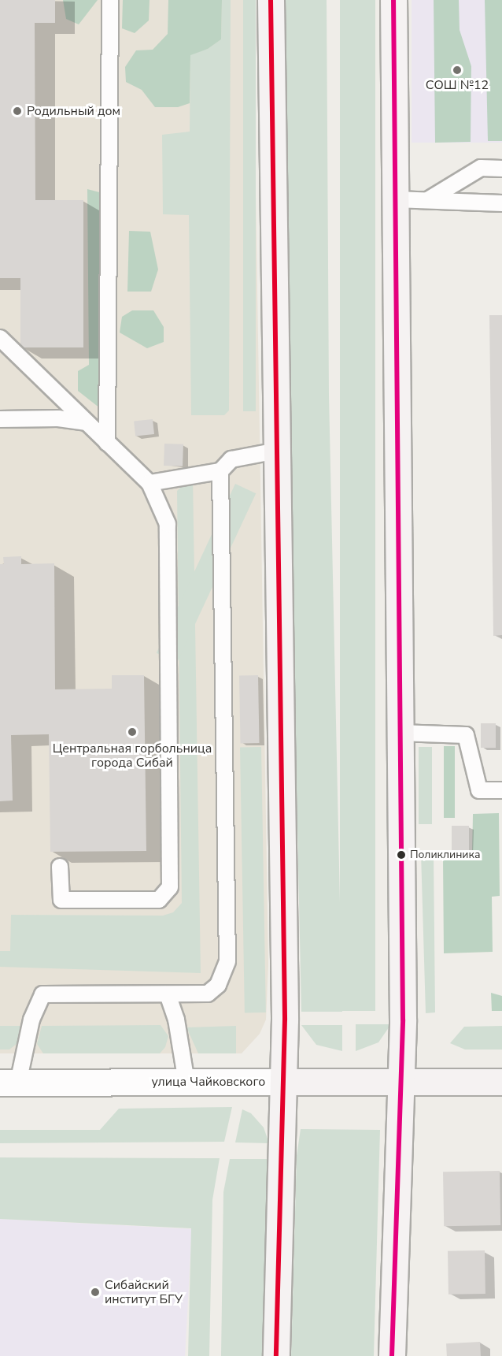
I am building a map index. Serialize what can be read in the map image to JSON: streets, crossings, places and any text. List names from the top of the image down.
{
  "streets": {
    "main road": ["улица Чайковского"]
  },
  "places": [
    "СОШ №12",
    "Родильный дом",
    "Центральная горбольница города Сибай",
    "Поликлиника",
    "Сибайский институт БГУ"
  ]
}
